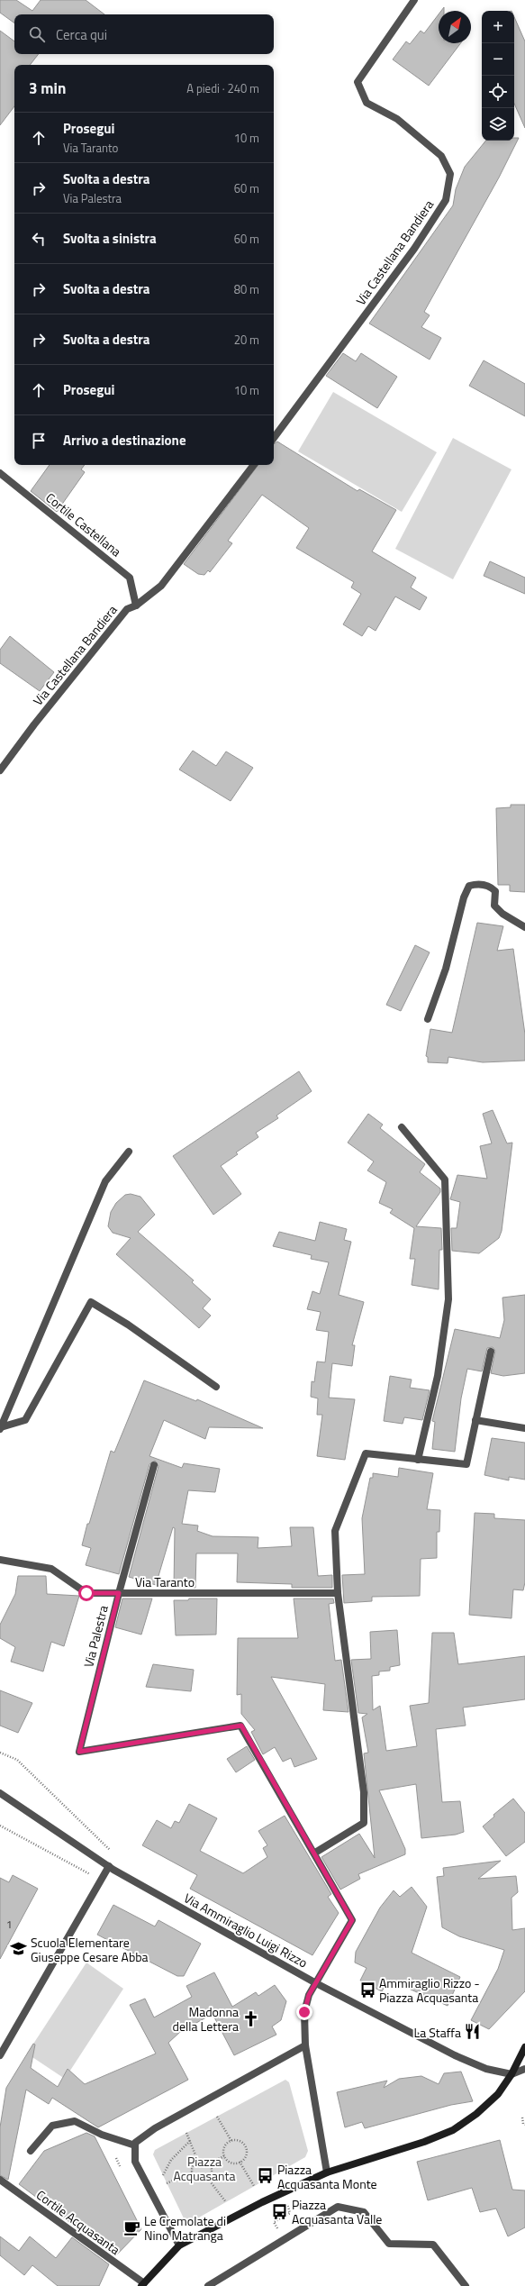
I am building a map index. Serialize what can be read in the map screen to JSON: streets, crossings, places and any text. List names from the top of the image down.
{
  "streets": {
    "street": [
      "Via Castellana Bandiera",
      "Cortile Castellana",
      "Via Taranto",
      "Via Palestra",
      "Via Ammiraglio Luigi Rizzo",
      "Cortile Acquasanta"
    ]
  },
  "crossings": [
    ["Via Castellana Bandiera", "Cortile Castellana"],
    ["Via Taranto", "Via Palestra"]
  ],
  "parks": ["Piazza Acquasanta"],
  "places": {
    "school or university": ["Scuola Elementare Giuseppe Cesare Abba"],
    "bus stop": ["Ammiraglio Rizzo - Piazza Acquasanta", "Piazza Acquasanta Monte", "Piazza Acquasanta Valle"],
    "church": ["Madonna della Lettera"],
    "restaurant": ["La Staffa"],
    "cafe": ["Le Cremolate di Nino Matranga"]
  },
  "house_numbers": ["1"],
  "north": "top right",
  "page": {
    "map_buttons": ["+", "−"],
    "search": "Cerca qui",
    "heading": ["3 min", "A piedi · 240 m"],
    "list": [
      ["Prosegui", "Via Taranto", "10 m"],
      ["Svolta a destra", "Via Palestra", "60 m"],
      ["Svolta a sinistra", "60 m"],
      ["Svolta a destra", "80 m"],
      ["Svolta a destra", "20 m"],
      ["Prosegui", "10 m"],
      "Arrivo a destinazione"
    ]
  }
}
